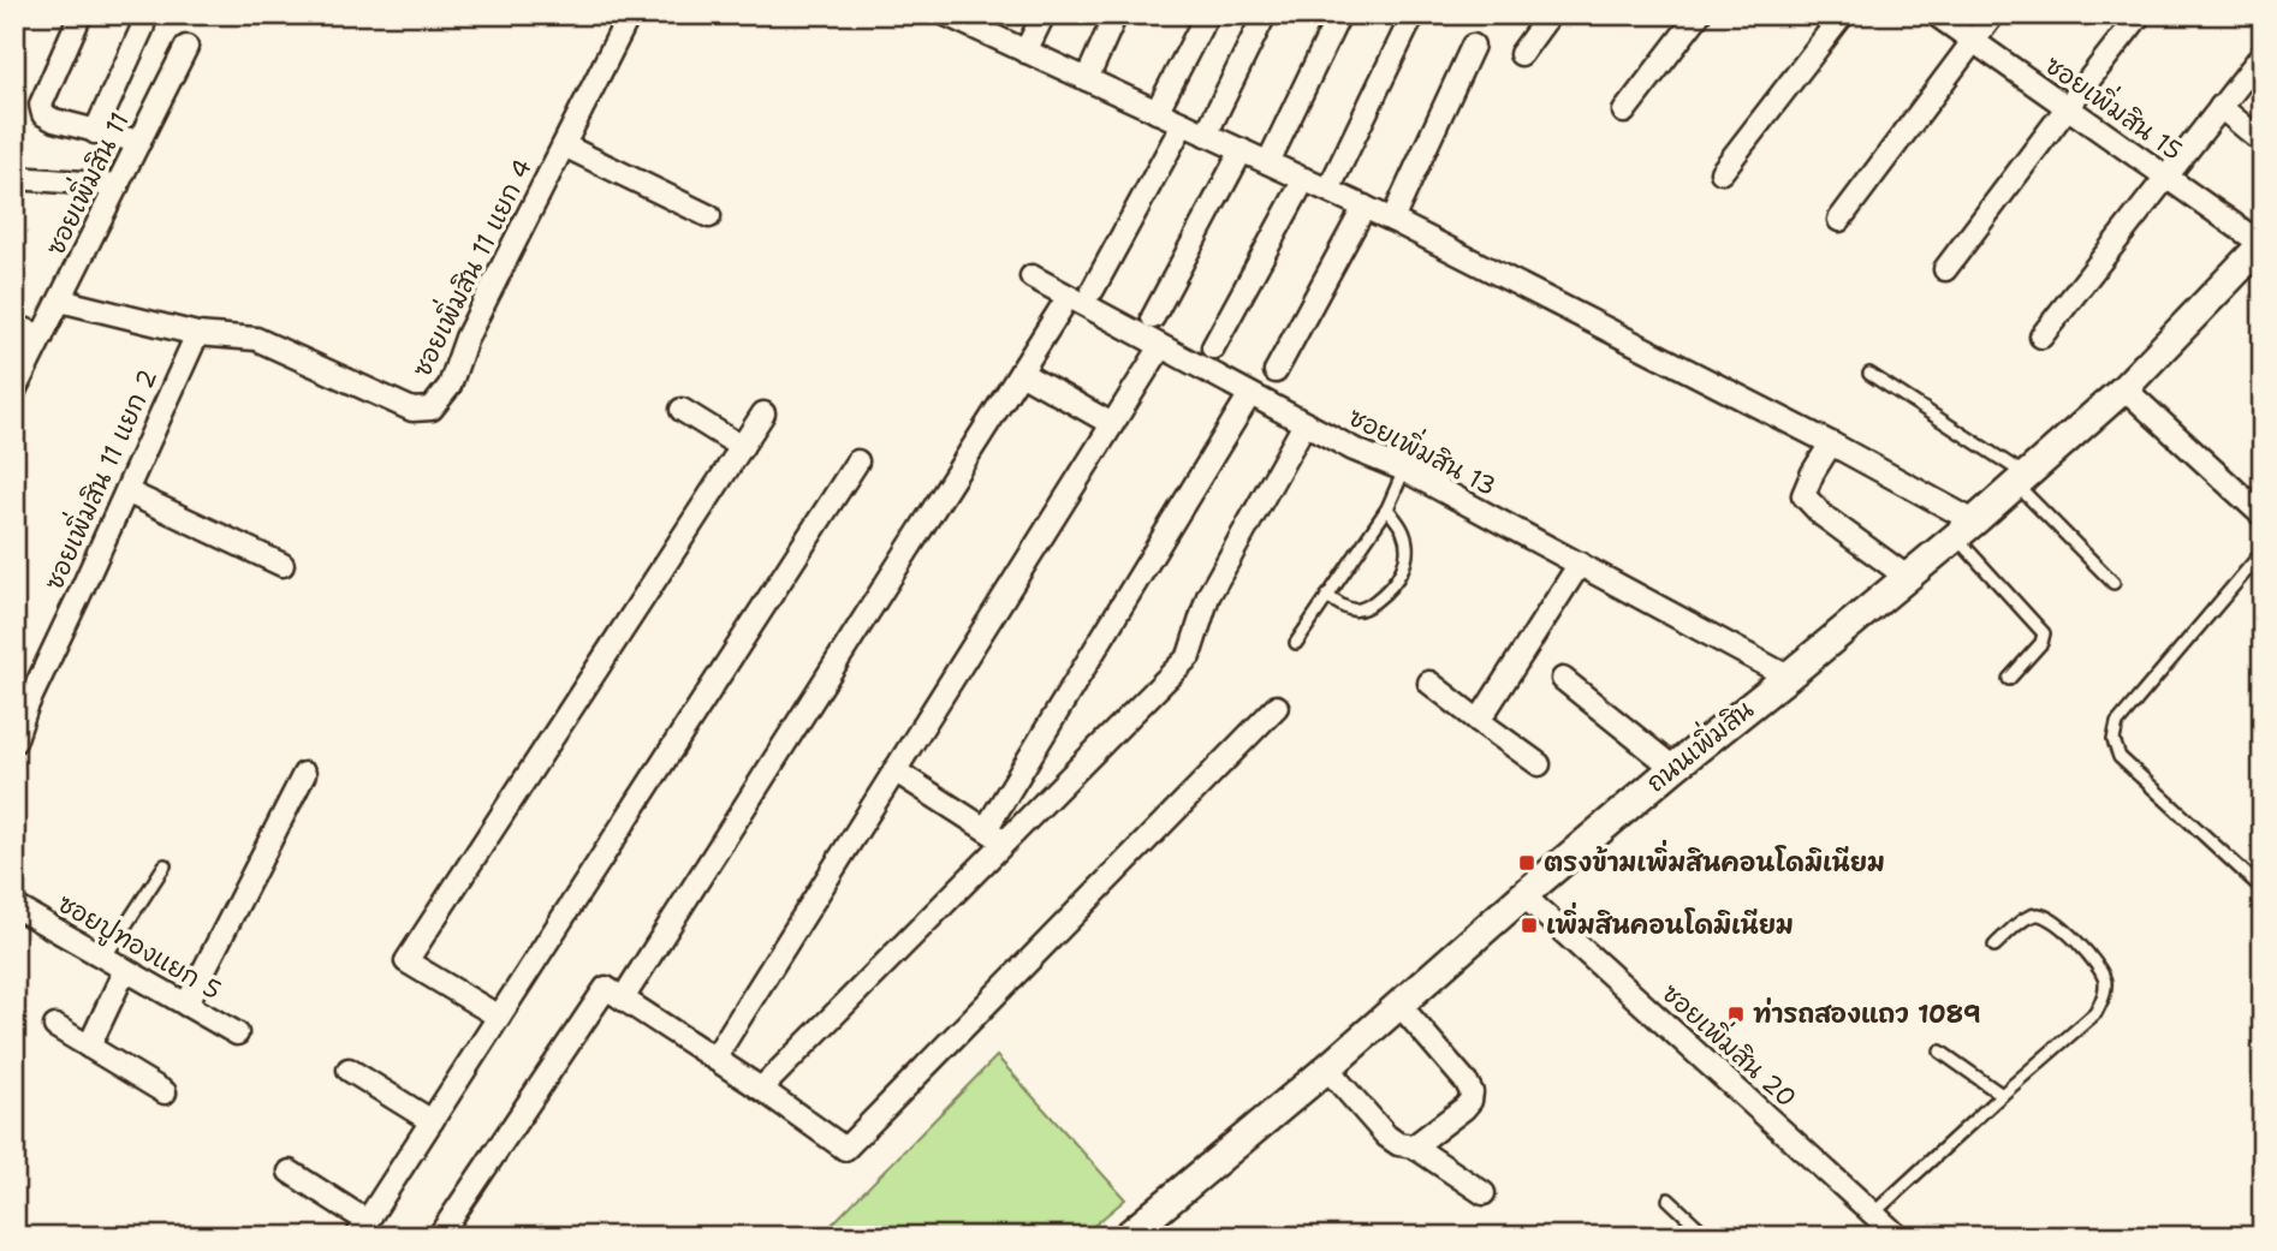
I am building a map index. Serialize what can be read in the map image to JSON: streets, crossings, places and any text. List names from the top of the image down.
{
  "streets": {
    "street": [
      "ซอยเพิ่มสิน 15",
      "ซอยเพิ่มสิน 11",
      "ซอยเพิ่มสิน 11 แยก 4",
      "ซอยเพิ่มสิน 13",
      "ซอยเพิ่มสิน 11 แยก 2",
      "ถนนเพิ่มสิน",
      "ซอยปูทองแยก 5",
      "ซอยเพิ่มสิน 20"
    ]
  },
  "crossings": [
    ["ซอยเพิ่มสิน 15", "ถนนเพิ่มสิน"],
    ["ซอยเพิ่มสิน 11", "ซอยเพิ่มสิน 11 แยก 4"],
    ["ซอยเพิ่มสิน 11 แยก 4", "ซอยเพิ่มสิน 11 แยก 2"],
    ["ซอยเพิ่มสิน 13", "ถนนเพิ่มสิน"],
    ["ถนนเพิ่มสิน", "ซอยเพิ่มสิน 20"]
  ],
  "places": {
    "transit": ["ตรงข้ามเพิ่มสินคอนโดมิเนียม", "เพิ่มสินคอนโดมิเนียม", "ท่ารถสองแถว 1089"]
  }
}
